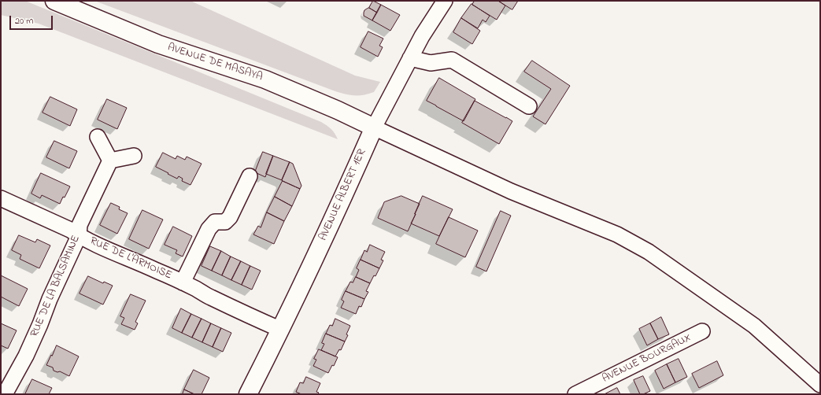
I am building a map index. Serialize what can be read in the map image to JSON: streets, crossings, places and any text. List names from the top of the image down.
{
  "streets": {
    "main road": ["AVENUE DE MASAYA", "AVENUE ALBERT 1ER"],
    "street": ["RUE DE L'ARMOISE", "RUE DE LA BALSAMINE", "AVENUE BOURGAUX"]
  },
  "crossings": [
    ["AVENUE DE MASAYA", "AVENUE ALBERT 1ER"],
    ["AVENUE ALBERT 1ER", "RUE DE L'ARMOISE"],
    ["RUE DE L'ARMOISE", "RUE DE LA BALSAMINE"]
  ],
  "scale_bar": "20 m"
}
